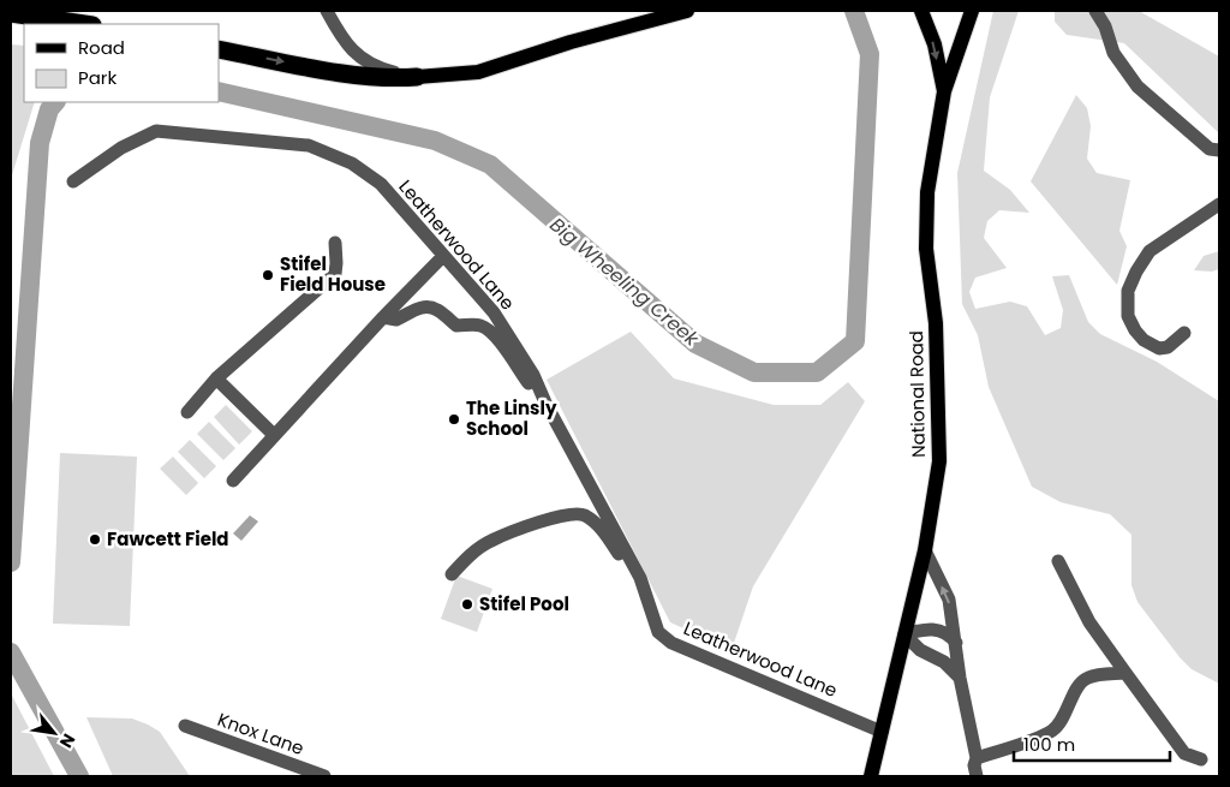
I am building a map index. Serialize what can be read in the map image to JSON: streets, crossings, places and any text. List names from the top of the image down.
{
  "streets": {
    "main road": ["National Road"],
    "street": ["Leatherwood Lane", "Knox Lane"]
  },
  "crossings": [
    ["Leatherwood Lane", "National Road"]
  ],
  "water": ["Big Wheeling Creek"],
  "places": [
    "Stifel Field House",
    "The Linsly School",
    "Fawcett Field",
    "Stifel Pool"
  ],
  "legend": ["Road", "Park"],
  "scale_bar": "100 m",
  "north": "bottom right"
}
